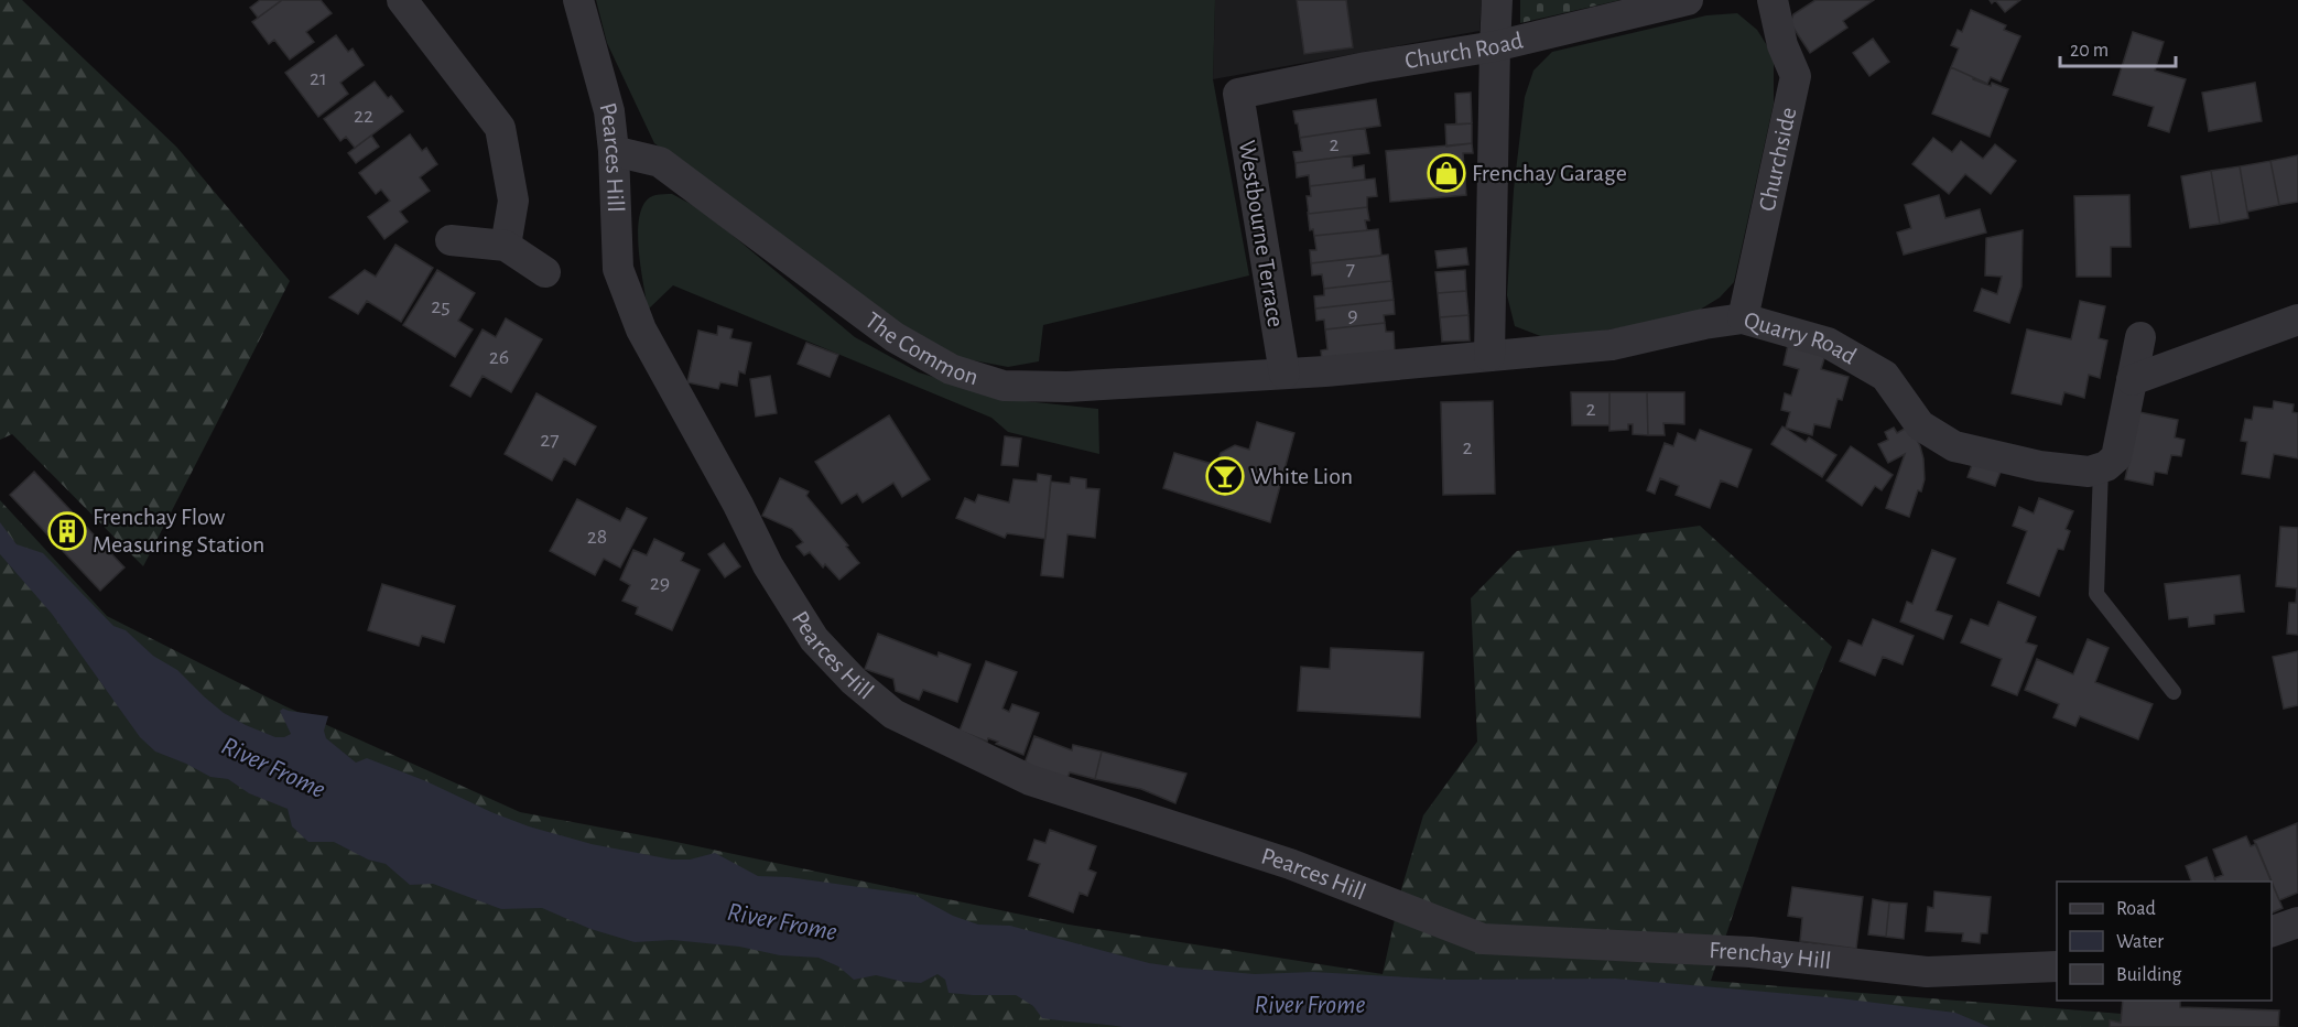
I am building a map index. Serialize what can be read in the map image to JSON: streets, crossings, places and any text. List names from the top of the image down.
{
  "streets": {
    "street": [
      "Church Road",
      "Pearces Hill",
      "Churchside",
      "Westbourne Terrace",
      "Quarry Road",
      "The Common",
      "Frenchay Hill"
    ]
  },
  "crossings": [
    ["Church Road", "Westbourne Terrace"],
    ["Pearces Hill", "The Common"],
    ["Pearces Hill", "Frenchay Hill"],
    ["Churchside", "Quarry Road"],
    ["Westbourne Terrace", "Quarry Road"],
    ["Westbourne Terrace", "The Common"],
    ["Quarry Road", "The Common"]
  ],
  "water": ["River Frome"],
  "places": {
    "shop": ["Frenchay Garage"],
    "bar": ["White Lion"],
    "building": ["Frenchay Flow Measuring Station"]
  },
  "house_numbers": [
    "21",
    "22",
    "2",
    "7",
    "25",
    "9",
    "26",
    "2",
    "27",
    "2",
    "28",
    "29"
  ],
  "legend": ["Road", "Water", "Building"],
  "scale_bar": "20 m"
}
